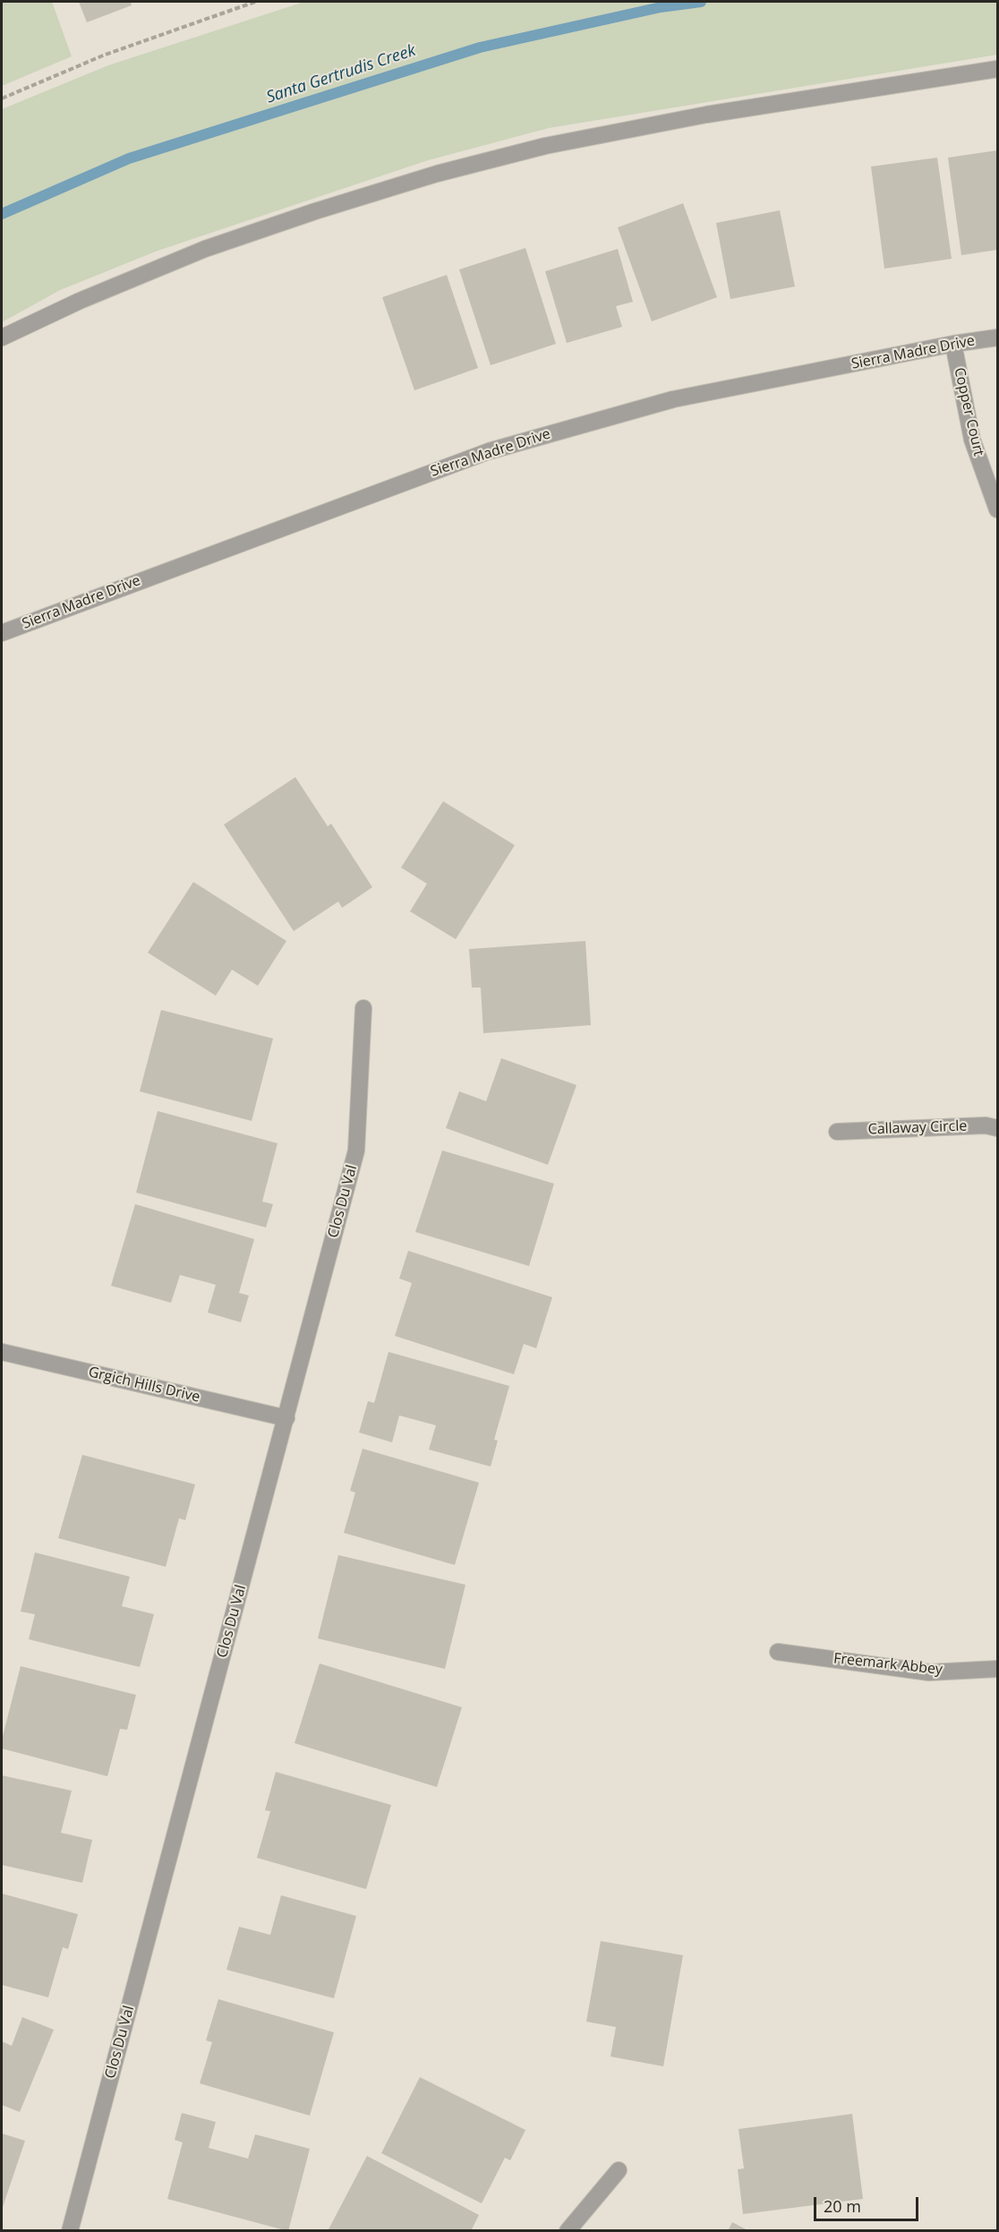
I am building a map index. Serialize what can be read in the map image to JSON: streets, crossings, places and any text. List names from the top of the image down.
{
  "streets": {
    "street": [
      "Sierra Madre Drive",
      "Copper Court",
      "Callaway Circle",
      "Clos Du Val",
      "Grgich Hills Drive",
      "Freemark Abbey"
    ]
  },
  "crossings": [
    ["Sierra Madre Drive", "Copper Court"],
    ["Clos Du Val", "Grgich Hills Drive"]
  ],
  "water": ["Santa Gertrudis Creek"],
  "scale_bar": "20 m"
}
